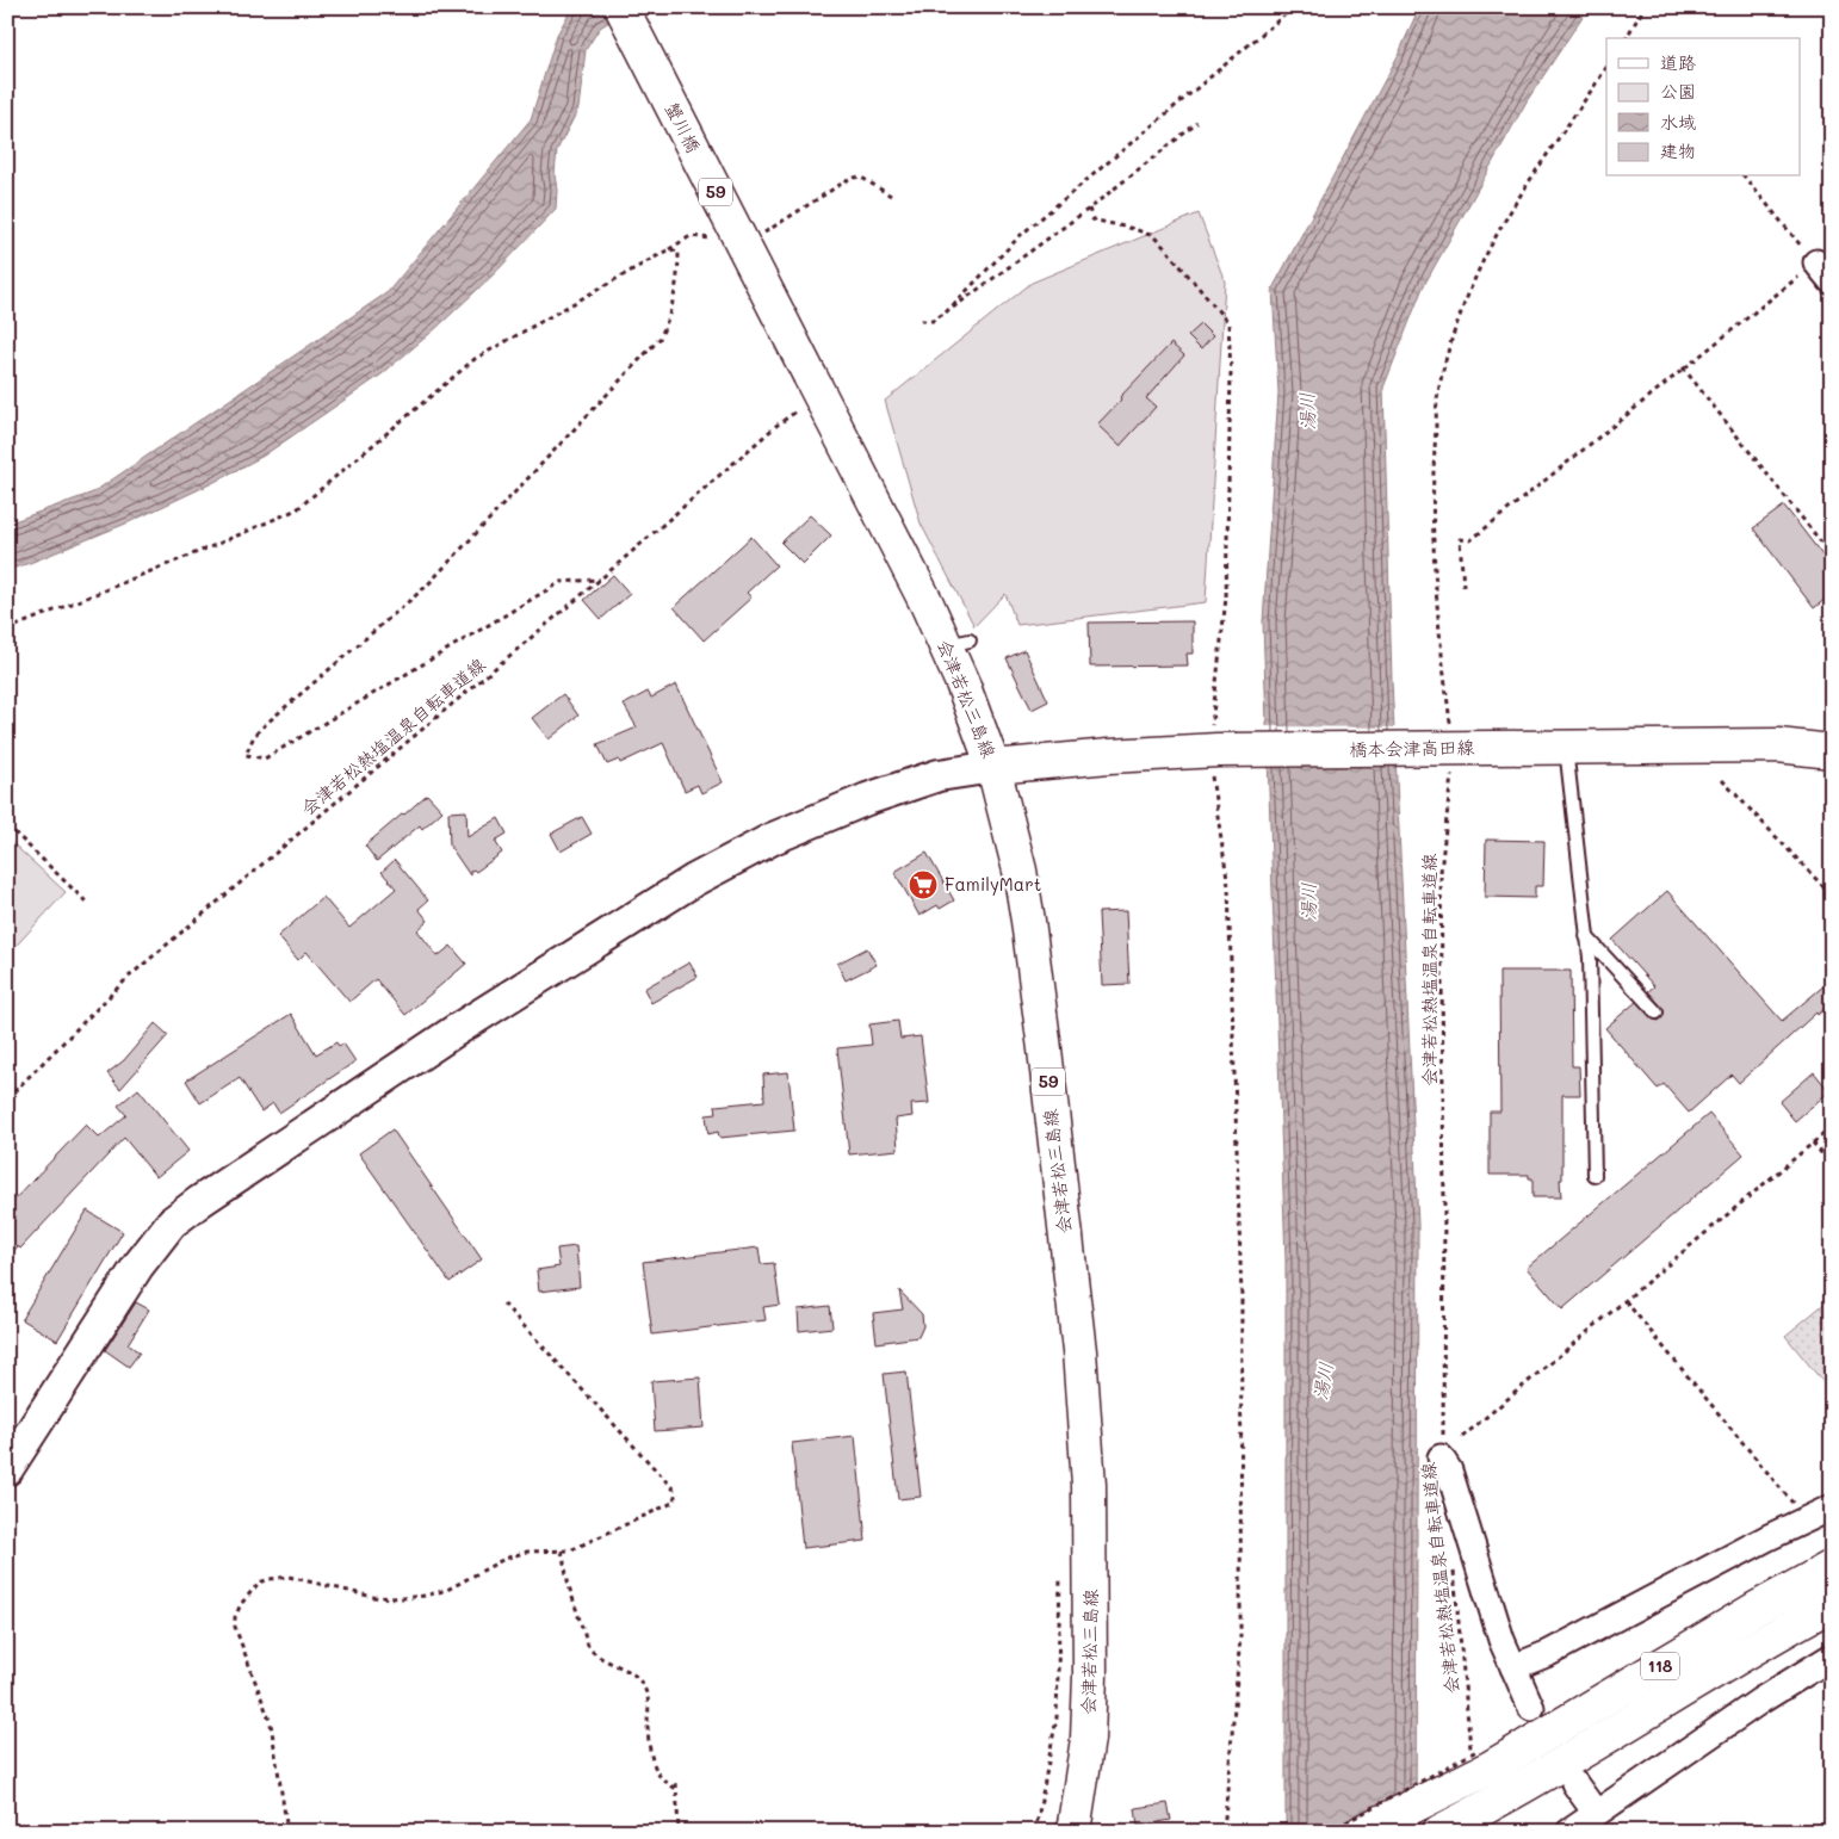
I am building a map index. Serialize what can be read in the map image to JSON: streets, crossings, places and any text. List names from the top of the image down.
{
  "streets": {
    "main road": [
      "蟹川橋",
      "59",
      "会津若松三島線",
      "橋本会津高田線",
      "118"
    ],
    "path": ["会津若松熱塩温泉自転車道線"]
  },
  "crossings": [
    ["蟹川橋", "会津若松三島線"],
    ["蟹川橋", "会津若松熱塩温泉自転車道線"],
    ["会津若松三島線", "会津若松熱塩温泉自転車道線"],
    ["会津若松三島線", "橋本会津高田線"],
    ["会津若松熱塩温泉自転車道線", "橋本会津高田線"],
    ["会津若松熱塩温泉自転車道線", "118"]
  ],
  "water": ["湯川"],
  "places": {
    "supermarket": ["FamilyMart"]
  },
  "legend": [
    "道路",
    "公園",
    "水域",
    "建物"
  ]
}
